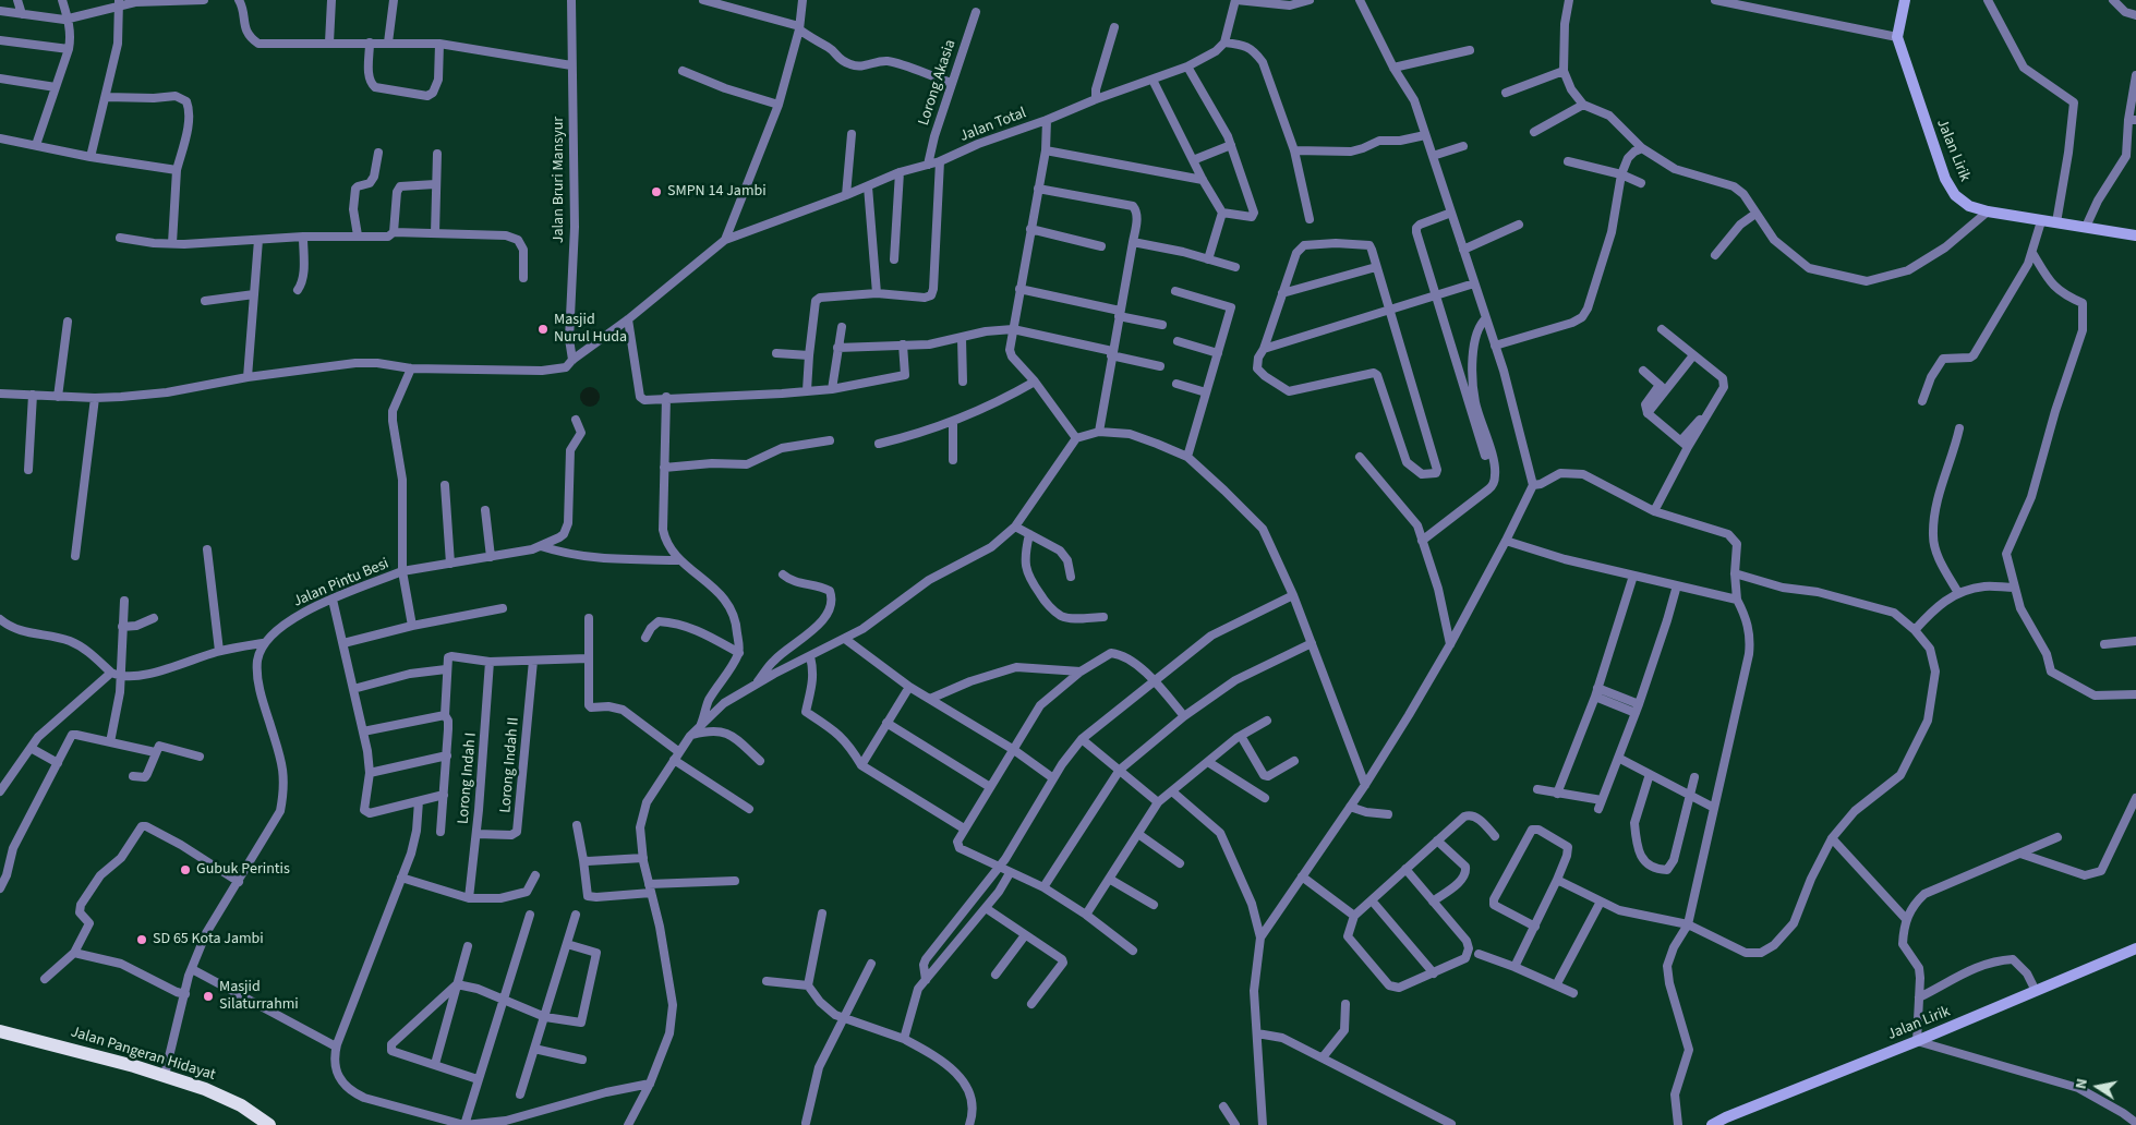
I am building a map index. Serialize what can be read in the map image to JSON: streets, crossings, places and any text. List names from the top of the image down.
{
  "streets": {
    "highway": ["Jalan Pangeran Hidayat"],
    "main road": ["Jalan Lirik"],
    "street": [
      "Lorong Akasia",
      "Jalan Total",
      "Jalan Bruri Mansyur",
      "Jalan Pintu Besi",
      "Lorong Indah II",
      "Lorong Indah I"
    ]
  },
  "crossings": [
    ["Lorong Akasia", "Jalan Total"],
    ["Lorong Indah II", "Lorong Indah I"]
  ],
  "places": [
    "SMPN 14 Jambi",
    "Masjid Nurul Huda",
    "Gubuk Perintis",
    "SD 65 Kota Jambi",
    "Masjid Silaturrahmi"
  ],
  "north": "left"
}
